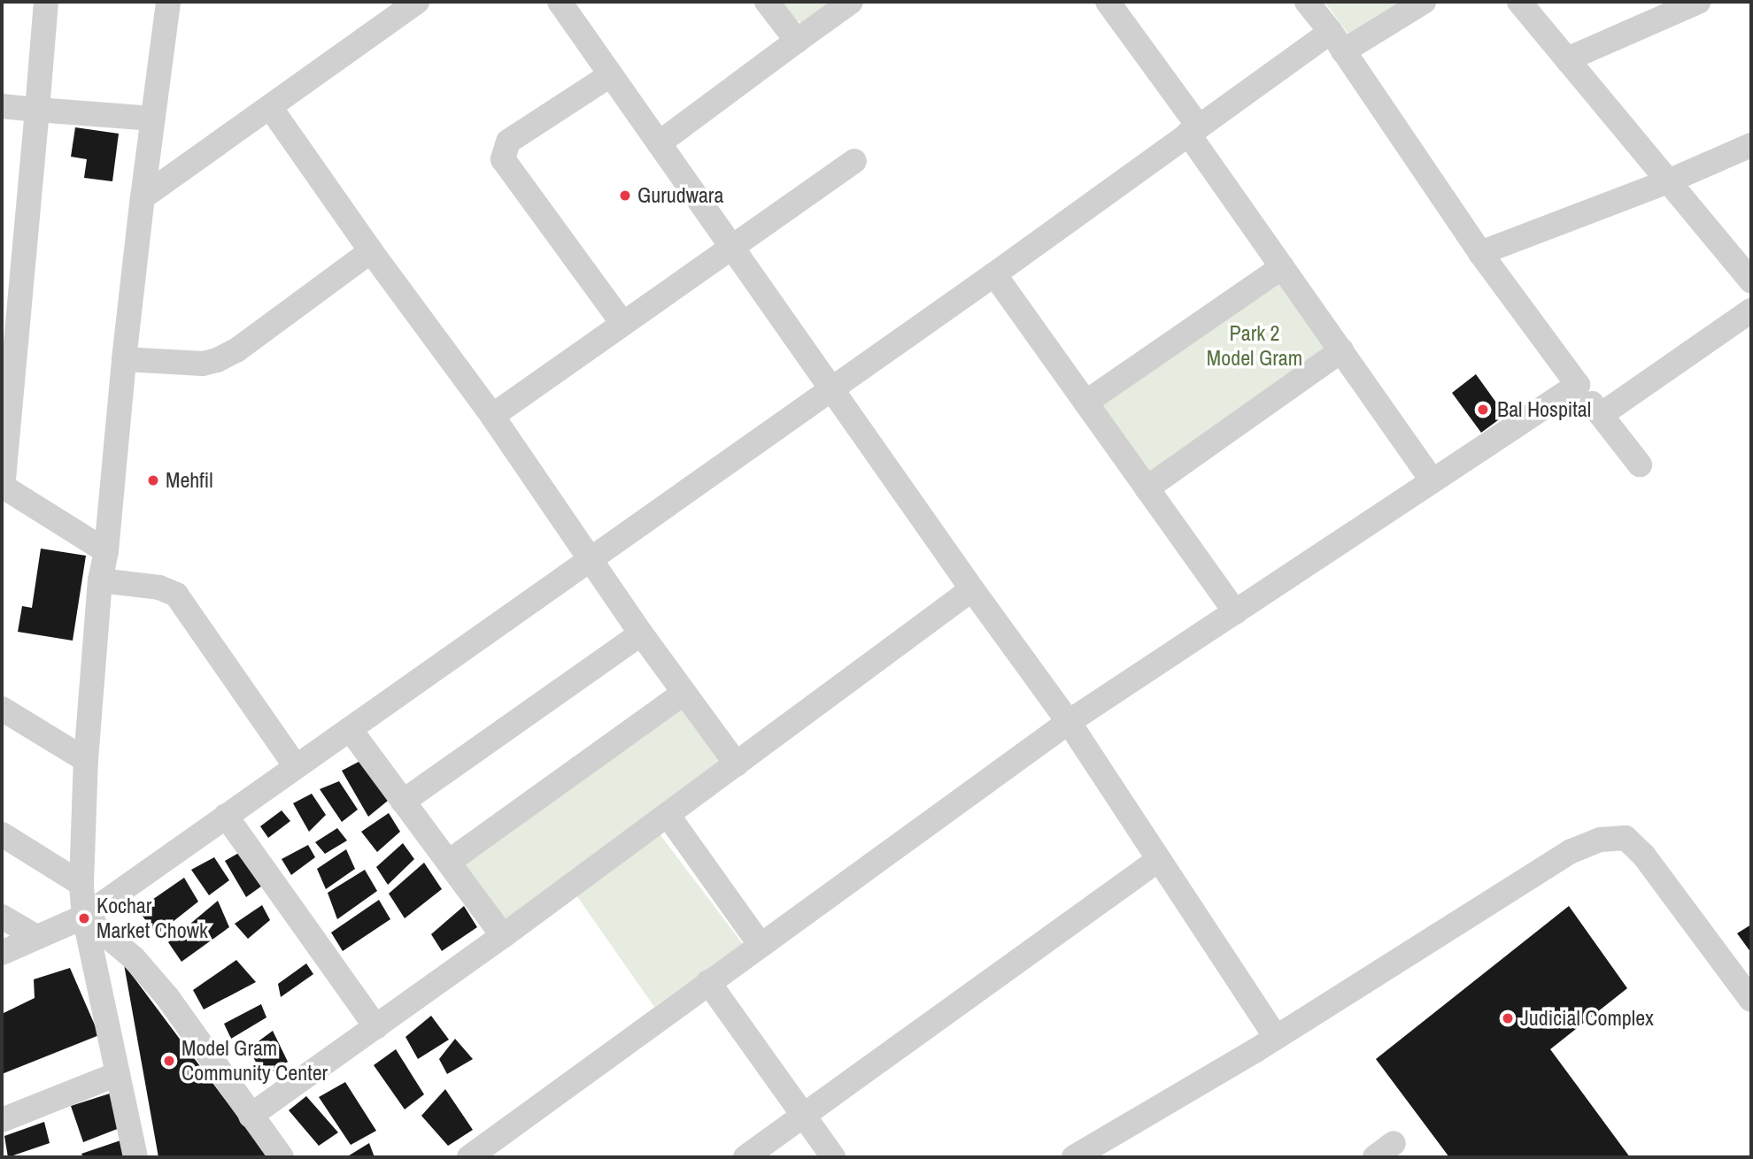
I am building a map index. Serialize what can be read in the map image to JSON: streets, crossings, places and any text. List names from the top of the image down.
{
  "parks": ["Park 2 Model Gram"],
  "places": [
    "Gurudwara",
    "Bal Hospital",
    "Mehfil",
    "Kochar Market Chowk",
    "Judicial Complex",
    "Model Gram Community Center"
  ]
}
